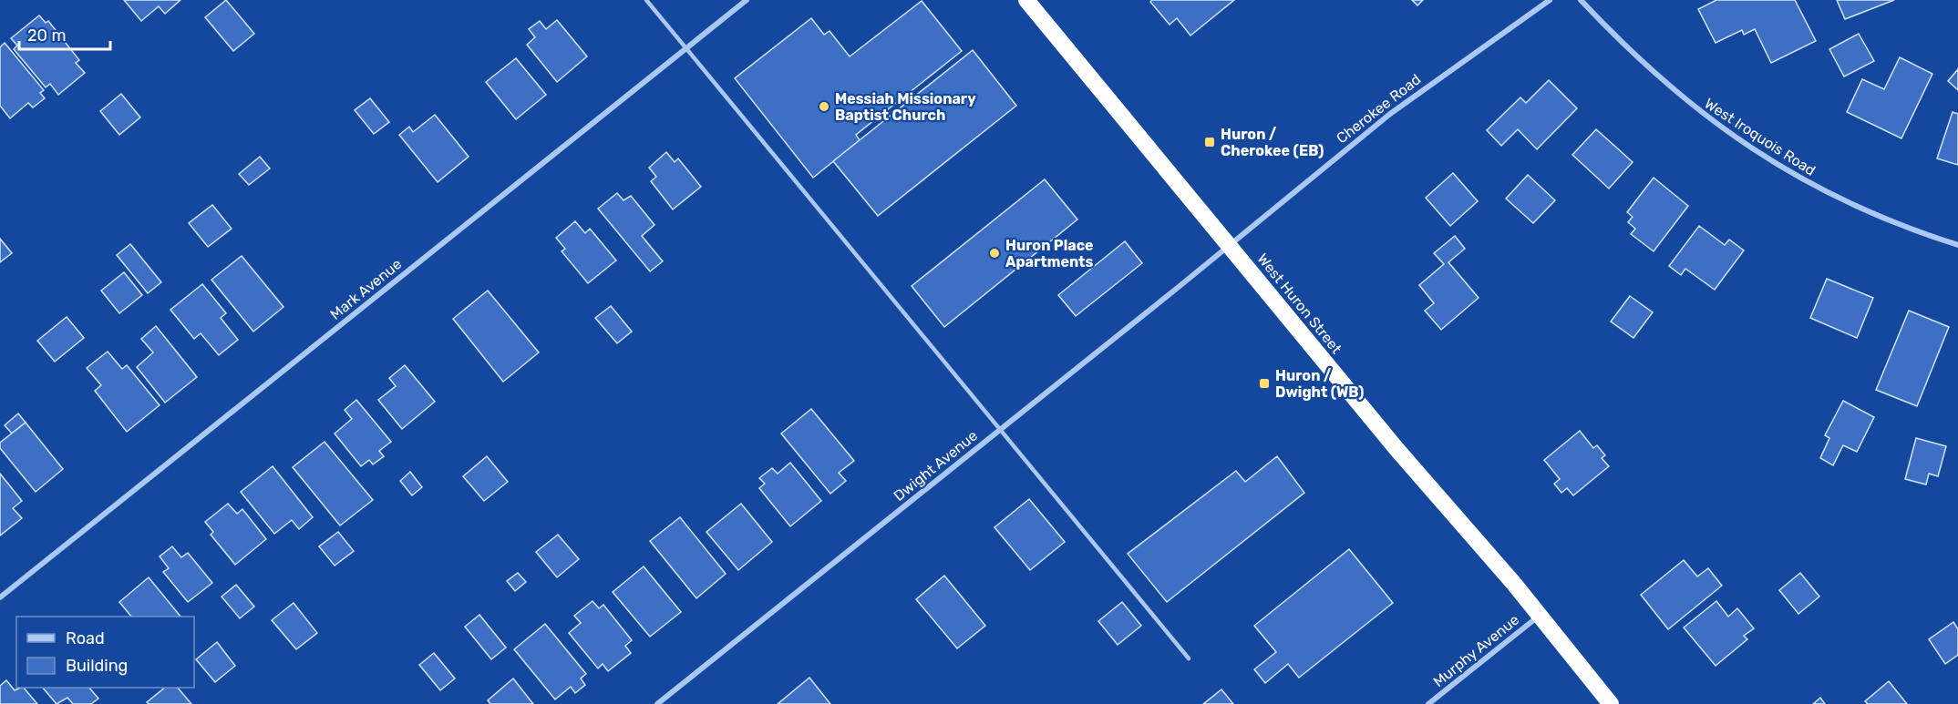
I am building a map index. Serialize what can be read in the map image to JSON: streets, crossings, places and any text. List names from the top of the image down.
{
  "streets": {
    "highway": ["West Huron Street"],
    "street": [
      "Cherokee Road",
      "West Iroquois Road",
      "Mark Avenue",
      "Dwight Avenue",
      "Murphy Avenue"
    ]
  },
  "crossings": [
    ["Cherokee Road", "West Huron Street"],
    ["Cherokee Road", "Dwight Avenue"],
    ["West Huron Street", "Dwight Avenue"],
    ["West Huron Street", "Murphy Avenue"]
  ],
  "places": {
    "other": ["Messiah Missionary Baptist Church", "Huron Place Apartments"],
    "transit": ["Huron / Cherokee (EB)", "Huron / Dwight (WB)"]
  },
  "legend": ["Road", "Building"],
  "scale_bar": "20 m"
}
